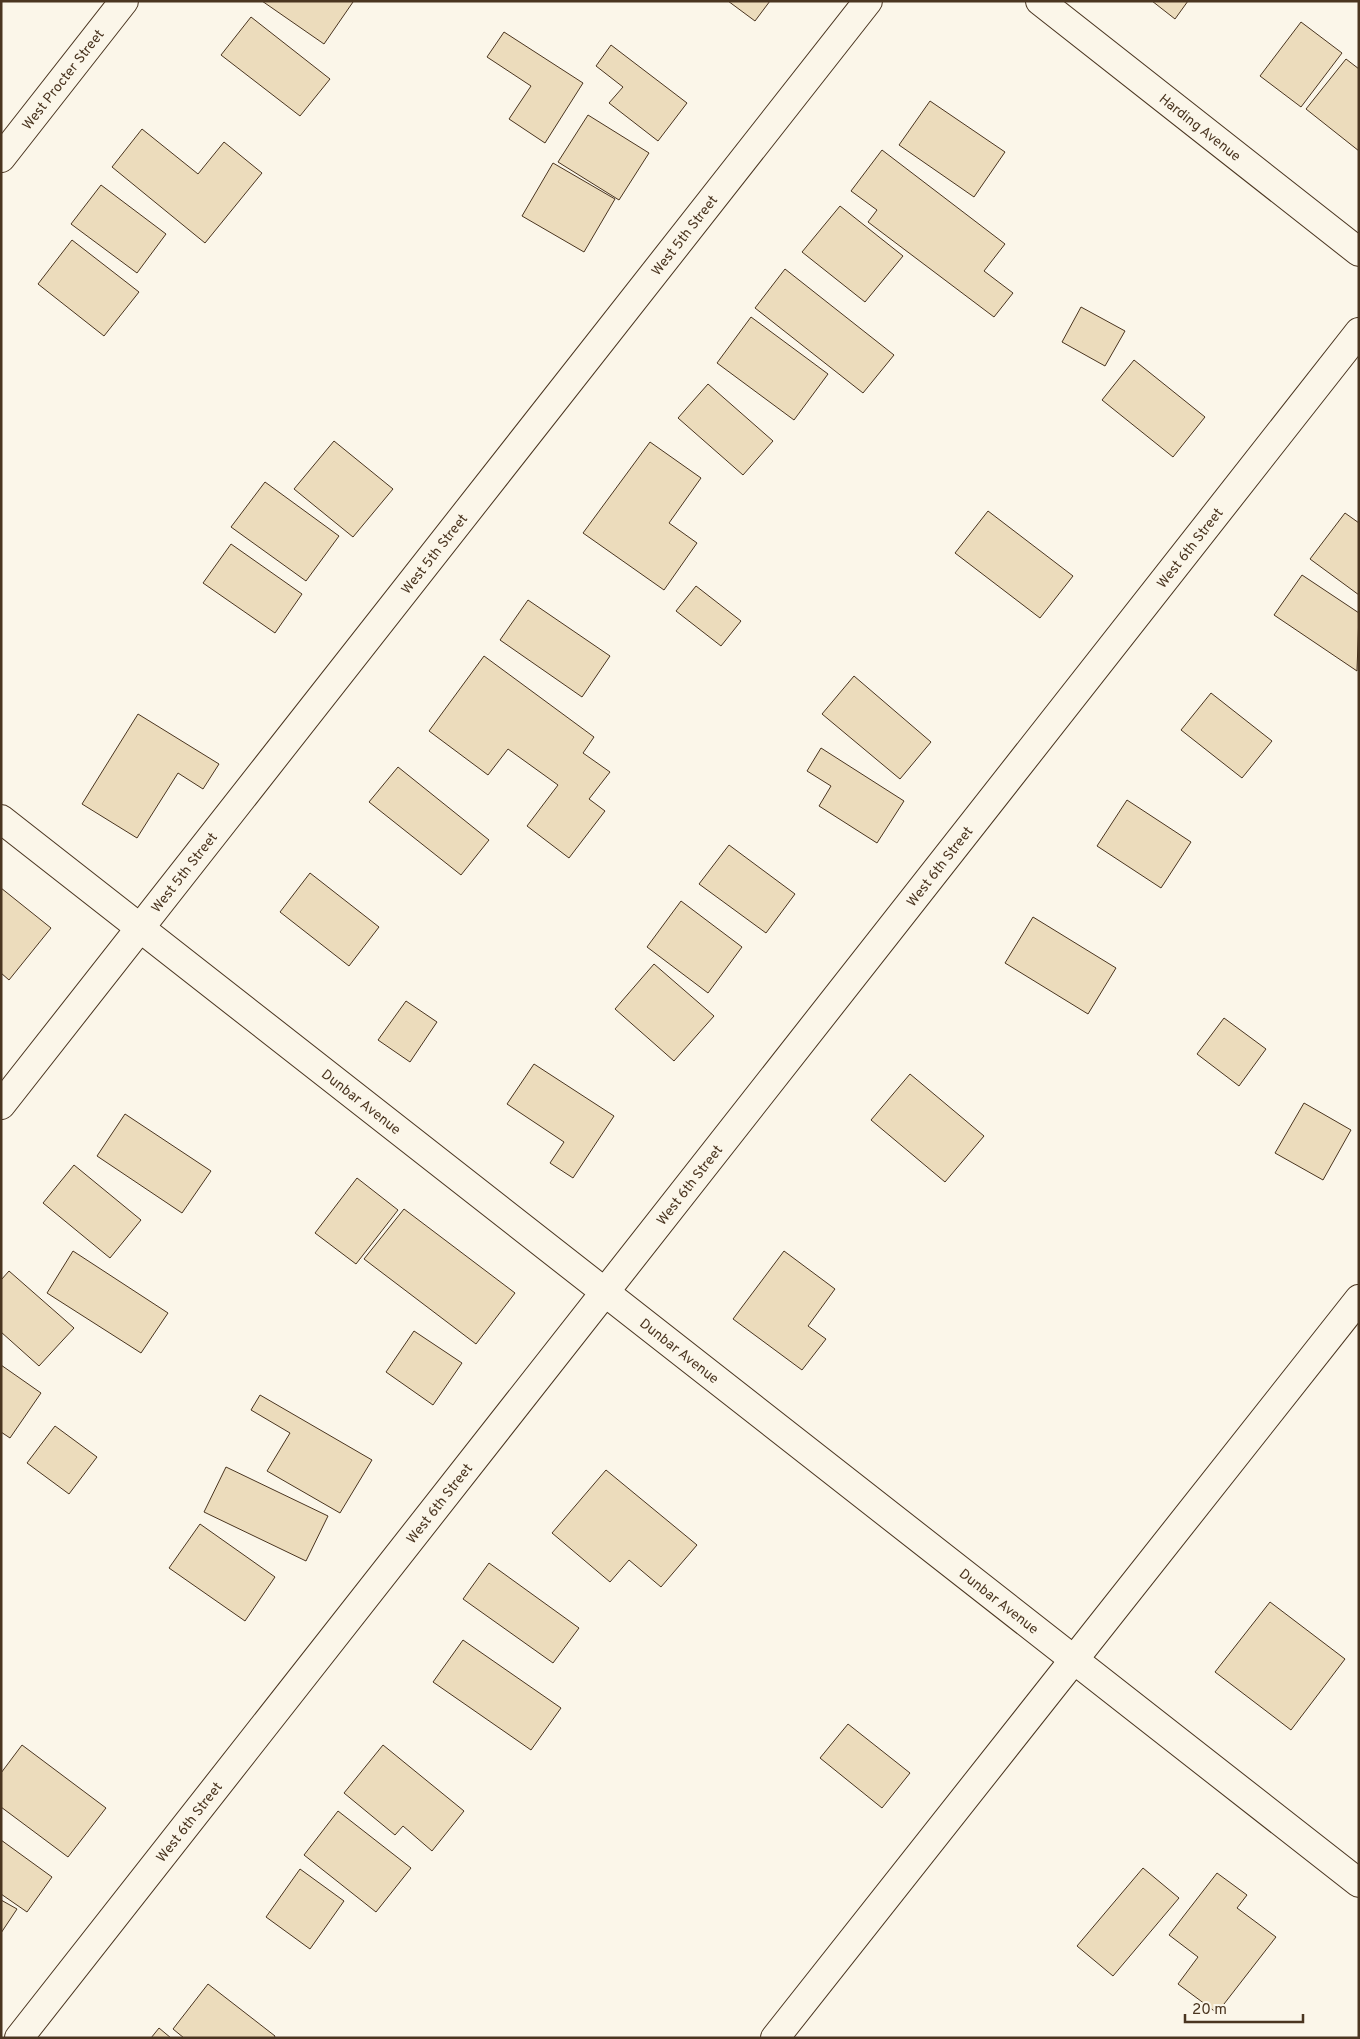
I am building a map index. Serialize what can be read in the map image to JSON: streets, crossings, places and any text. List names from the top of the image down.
{
  "streets": {
    "street": [
      "West Procter Street",
      "Harding Avenue",
      "West 5th Street",
      "West 6th Street",
      "Dunbar Avenue"
    ]
  },
  "crossings": [
    ["West 5th Street", "Dunbar Avenue"],
    ["West 6th Street", "Dunbar Avenue"]
  ],
  "scale_bar": "20 m"
}
